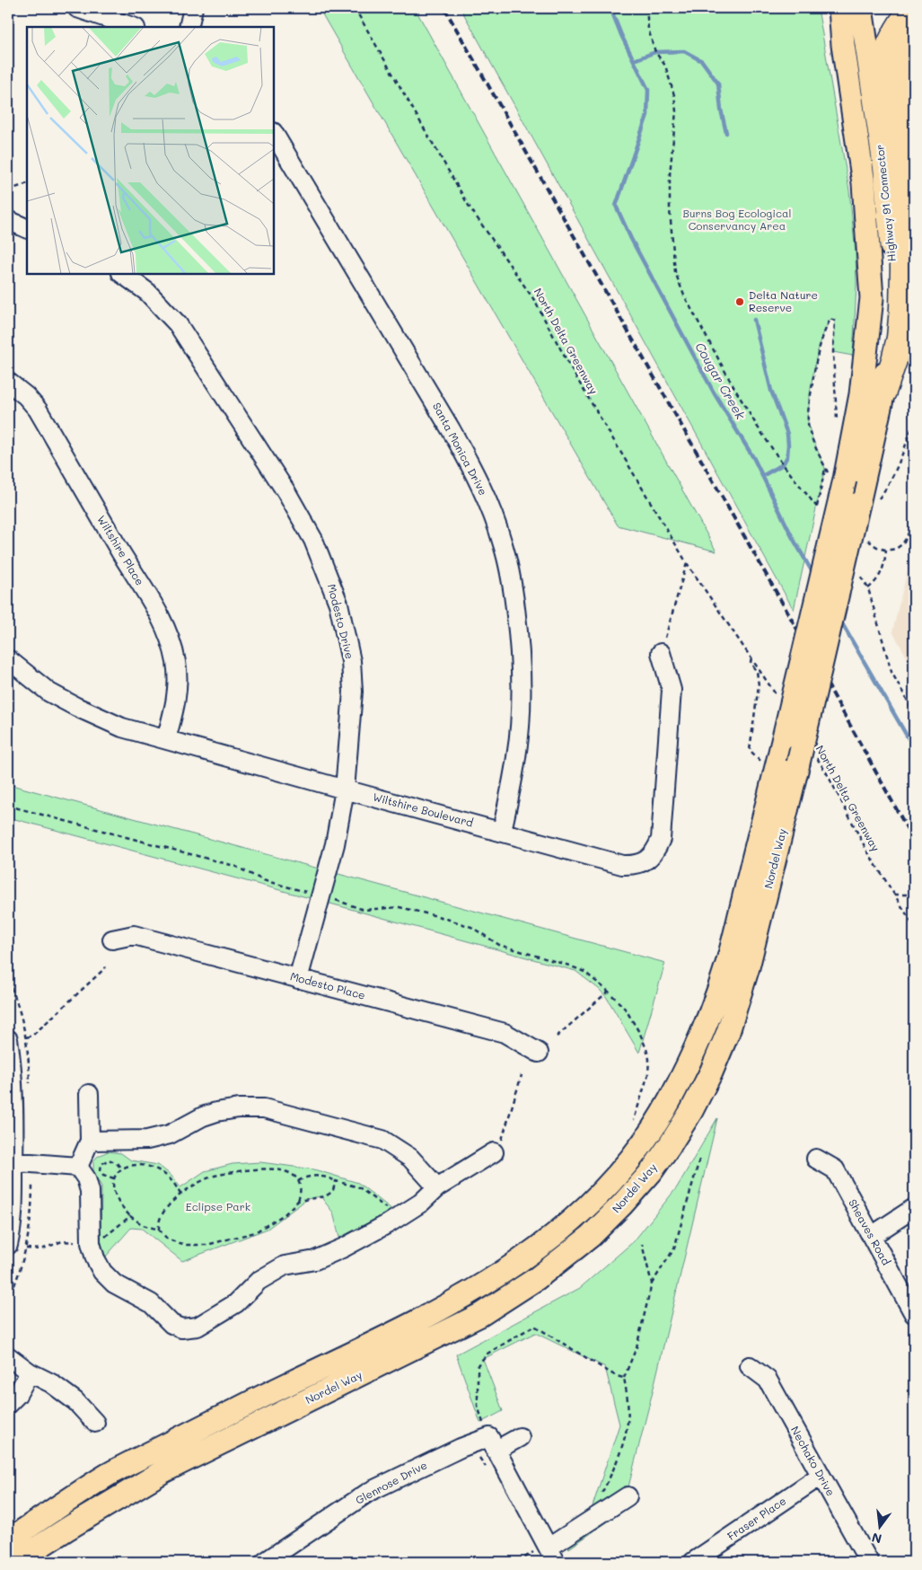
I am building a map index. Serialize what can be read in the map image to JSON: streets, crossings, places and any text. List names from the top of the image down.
{
  "streets": {
    "main road": ["Highway 91 Connector", "Nordel Way"],
    "street": [
      "Santa Monica Drive",
      "Wiltshire Place",
      "Modesto Drive",
      "Wiltshire Boulevard",
      "Modesto Place",
      "Sheaves Road",
      "Nechako Drive",
      "Glenrose Drive",
      "Fraser Place"
    ],
    "path": ["North Delta Greenway"]
  },
  "crossings": [
    ["Highway 91 Connector", "Nordel Way"],
    ["North Delta Greenway", "Nordel Way"],
    ["Santa Monica Drive", "Wiltshire Boulevard"],
    ["Wiltshire Place", "Wiltshire Boulevard"],
    ["Modesto Drive", "Wiltshire Boulevard"],
    ["Modesto Drive", "Modesto Place"],
    ["Nechako Drive", "Fraser Place"]
  ],
  "water": ["Cougar Creek"],
  "parks": ["Burns Bog Ecological Conservancy Area", "Eclipse Park"],
  "places": ["Delta Nature Reserve"],
  "north": "bottom"
}
